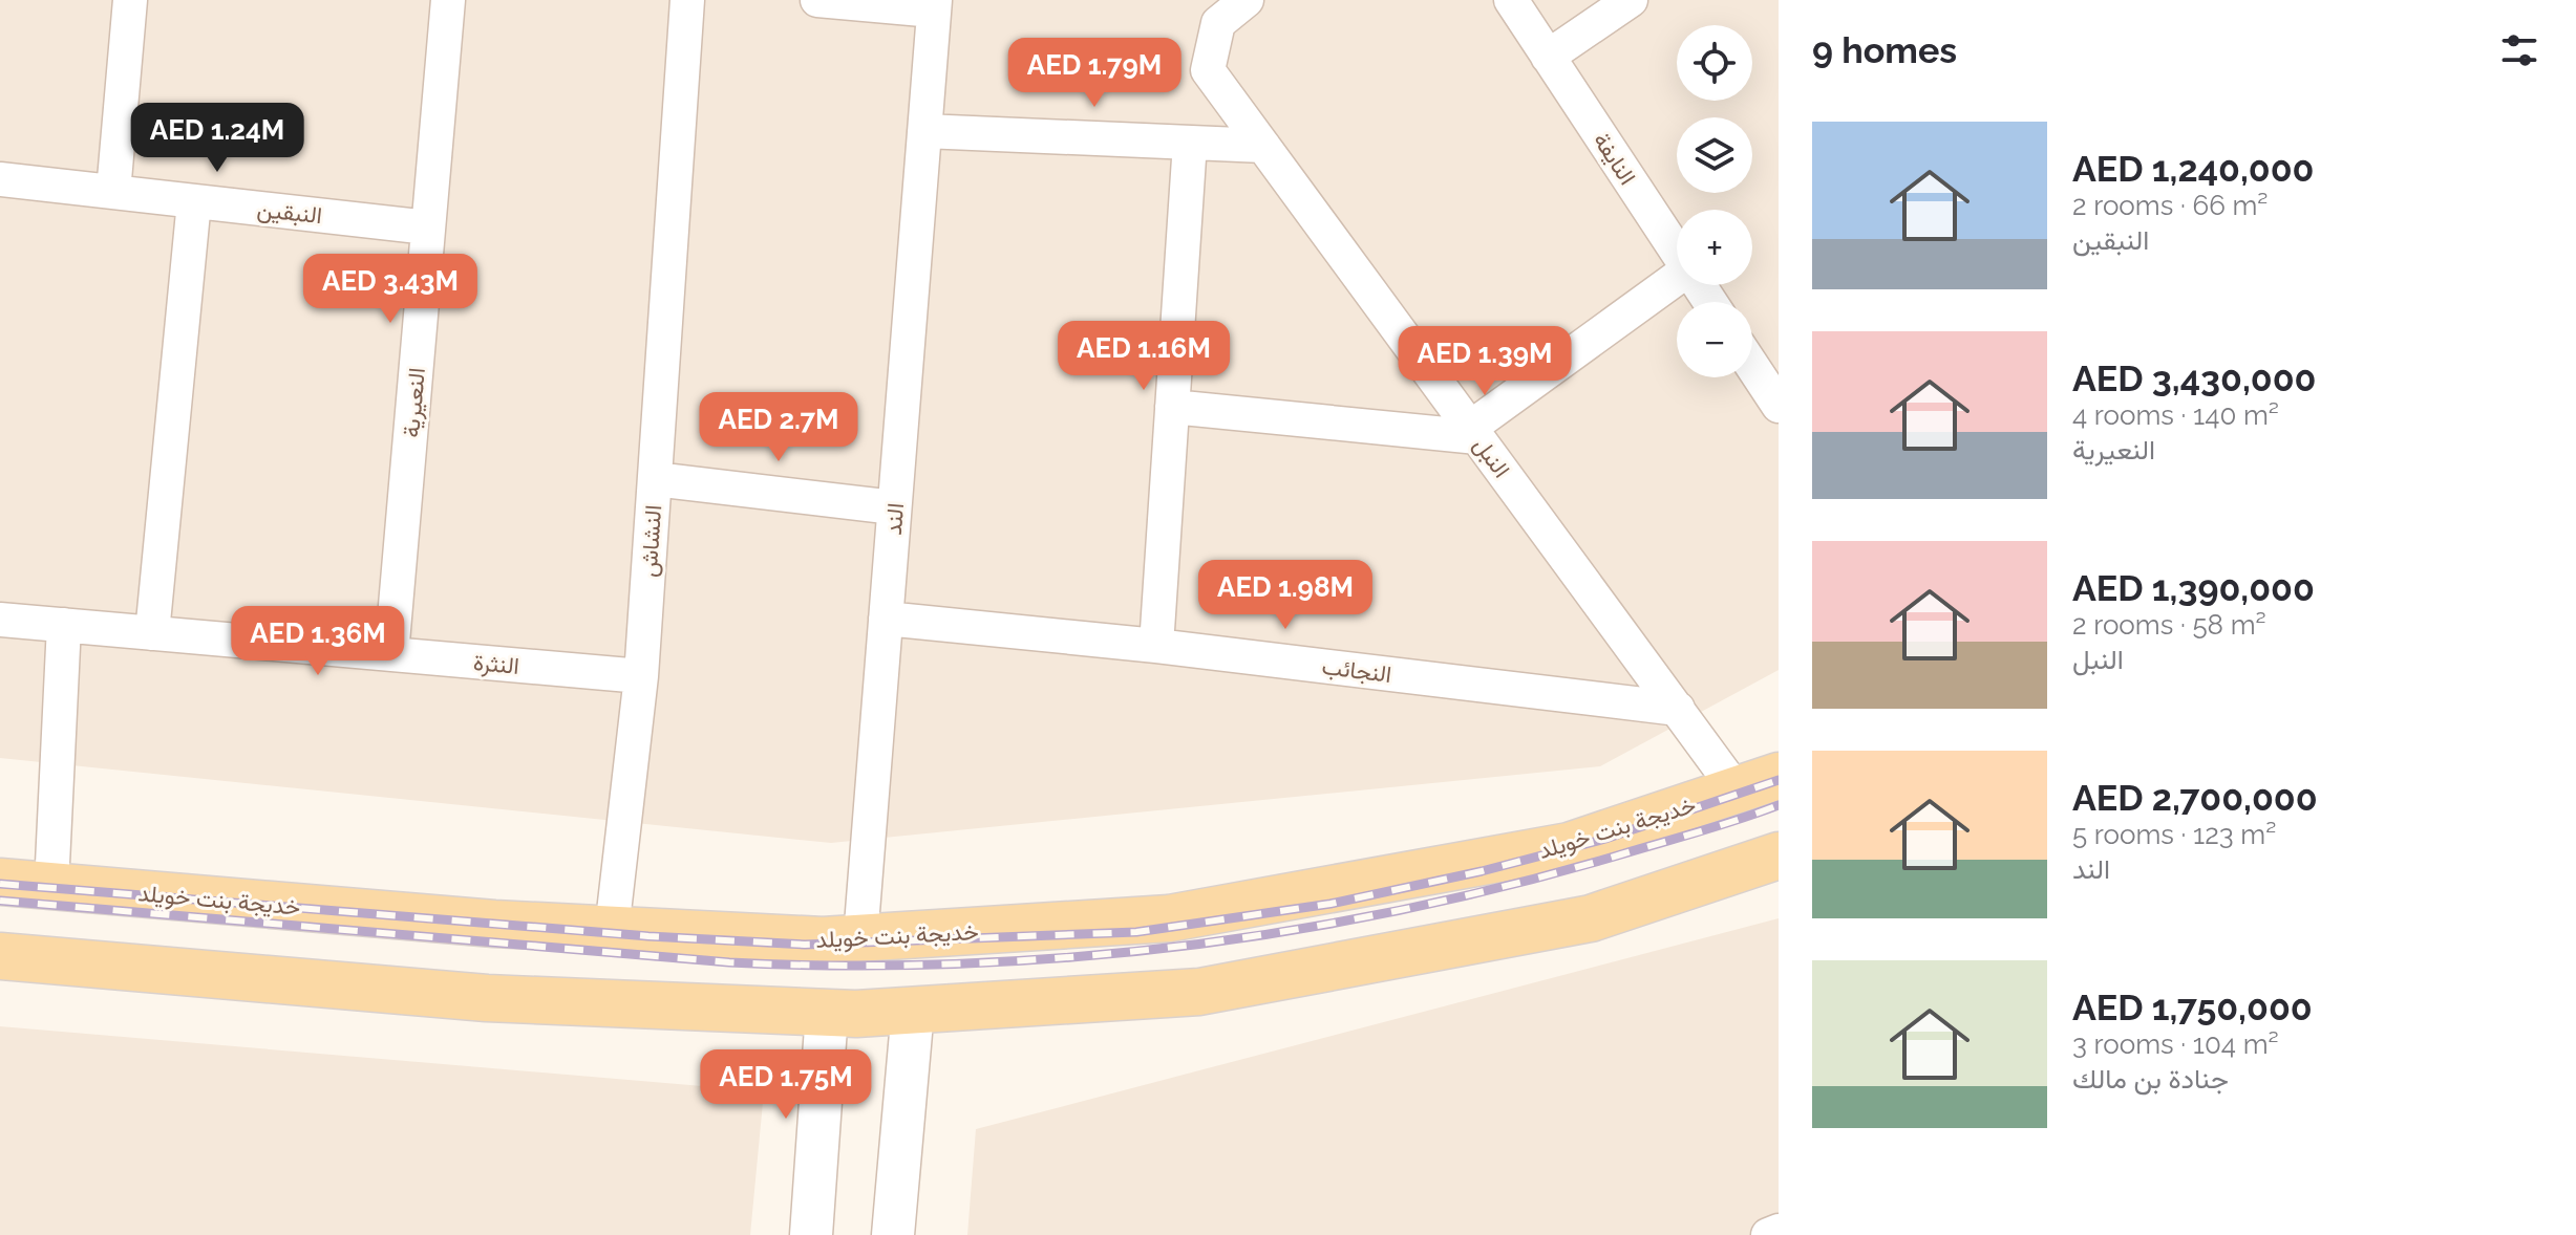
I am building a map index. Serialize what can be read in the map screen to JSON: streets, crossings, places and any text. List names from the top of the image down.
{
  "streets": {
    "main road": ["خديجة بنت خويلد"],
    "street": [
      "النايفة",
      "النبقين",
      "النعيرية",
      "النبل",
      "الند",
      "النشاش",
      "النثرة",
      "النجائب"
    ]
  },
  "crossings": [
    ["النبقين", "النعيرية"],
    ["النعيرية", "النثرة"],
    ["النبل", "النجائب"],
    ["النبل", "خديجة بنت خويلد"],
    ["الند", "النجائب"],
    ["الند", "خديجة بنت خويلد"],
    ["النشاش", "النثرة"],
    ["النشاش", "خديجة بنت خويلد"]
  ],
  "page": {
    "heading": "9 homes",
    "map_buttons": ["+", "−"],
    "price": [
      "AED 1.79M",
      "AED 1.24M",
      "AED 3.43M",
      "AED 1.16M",
      "AED 1.39M",
      "AED 2.7M",
      "AED 1.98M",
      "AED 1.36M",
      "AED 1.75M"
    ],
    "list": [
      {
        "name": "AED 1,240,000",
        "note": "2 rooms · 66 m² · النبقين"
      },
      {
        "name": "AED 3,430,000",
        "note": "4 rooms · 140 m² · النعيرية"
      },
      {
        "name": "AED 1,390,000",
        "note": "2 rooms · 58 m² · النبل"
      },
      {
        "name": "AED 2,700,000",
        "note": "5 rooms · 123 m² · الند"
      },
      {
        "name": "AED 1,750,000",
        "note": "3 rooms · 104 m² · جنادة بن مالك"
      }
    ]
  }
}
